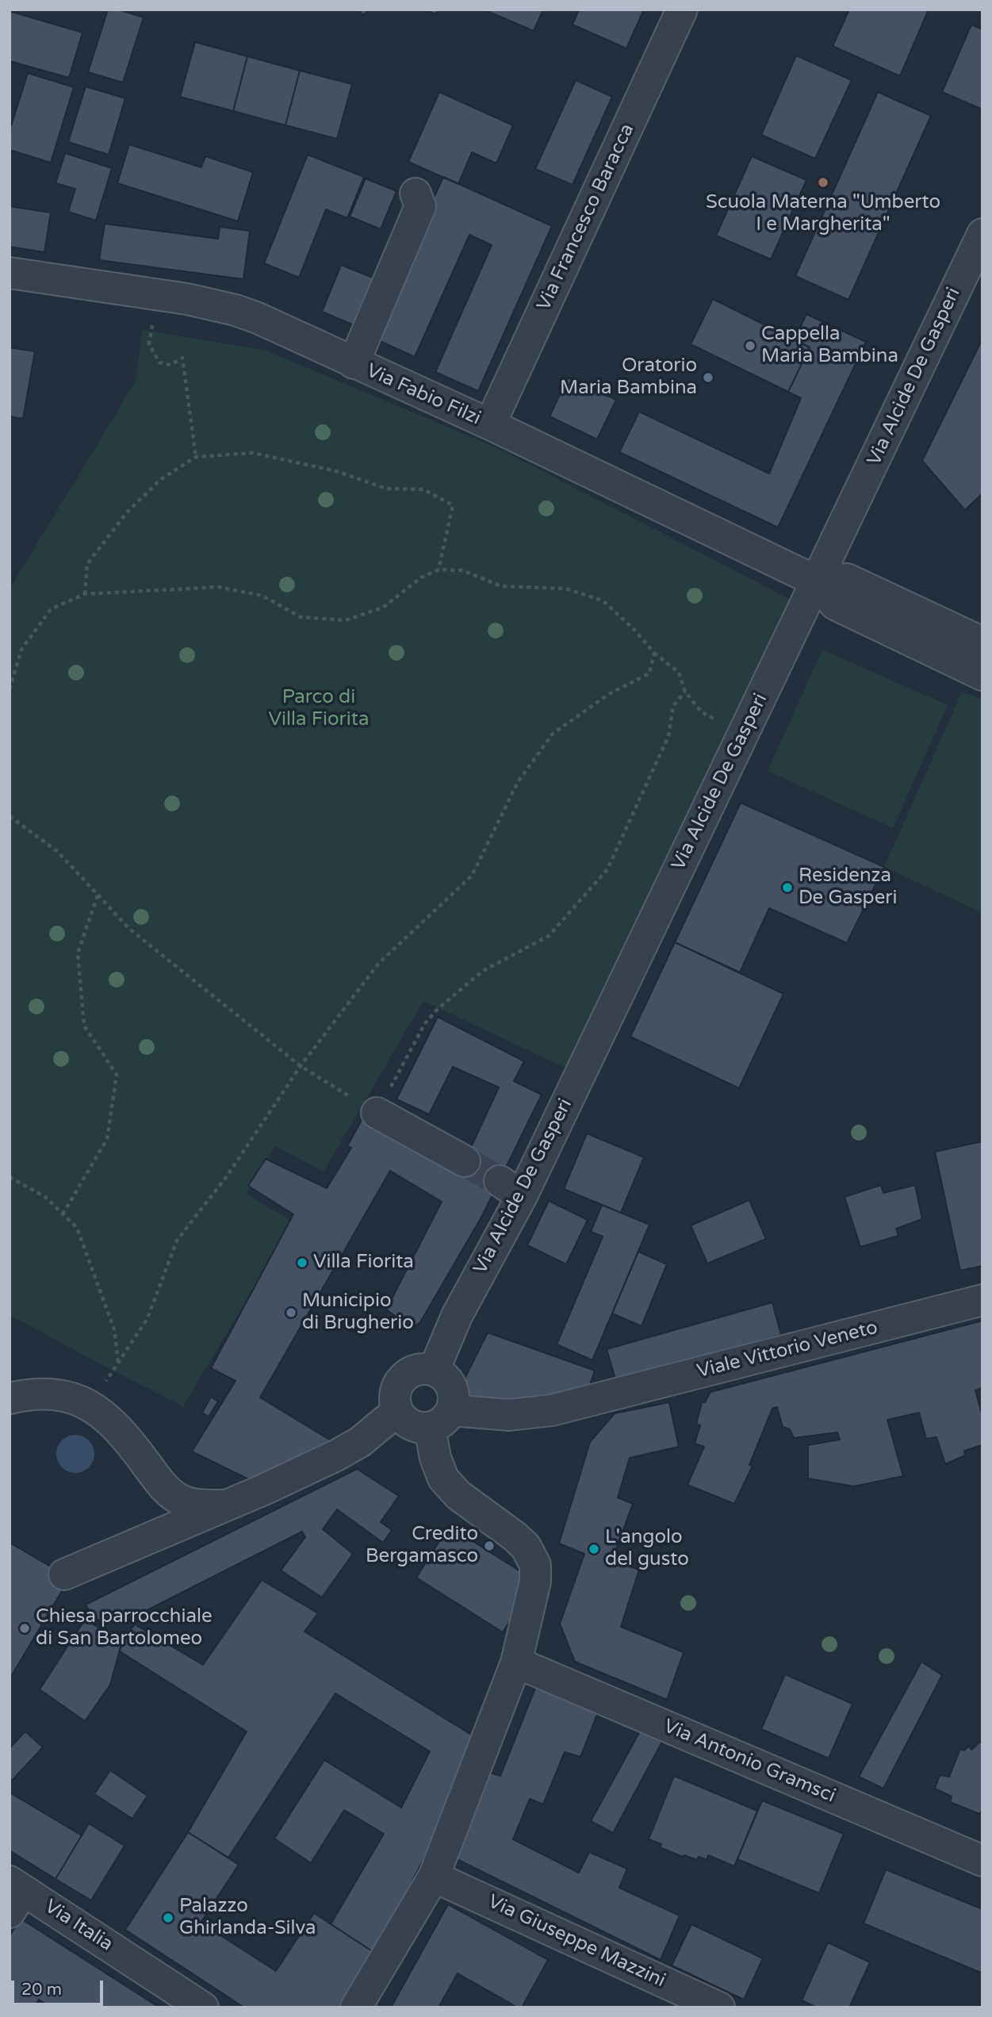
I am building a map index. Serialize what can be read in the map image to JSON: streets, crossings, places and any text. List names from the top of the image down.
{
  "streets": {
    "street": [
      "Via Francesco Baracca",
      "Via Alcide De Gasperi",
      "Via Fabio Filzi",
      "Viale Vittorio Veneto",
      "Via Antonio Gramsci",
      "Via Italia",
      "Via Giuseppe Mazzini"
    ]
  },
  "crossings": [
    ["Via Francesco Baracca", "Via Fabio Filzi"],
    ["Via Alcide De Gasperi", "Via Fabio Filzi"],
    ["Via Alcide De Gasperi", "Viale Vittorio Veneto"]
  ],
  "parks": ["Parco di Villa Fiorita"],
  "places": [
    "Scuola Materna \"Umberto I e Margherita\"",
    "Cappella Maria Bambina",
    "Oratorio Maria Bambina",
    "Residenza De Gasperi",
    "Villa Fiorita",
    "Municipio di Brugherio",
    "Credito Bergamasco",
    "L'angolo del gusto",
    "Chiesa parrocchiale di San Bartolomeo",
    "Palazzo Ghirlanda-Silva"
  ],
  "scale_bar": "20 m"
}
